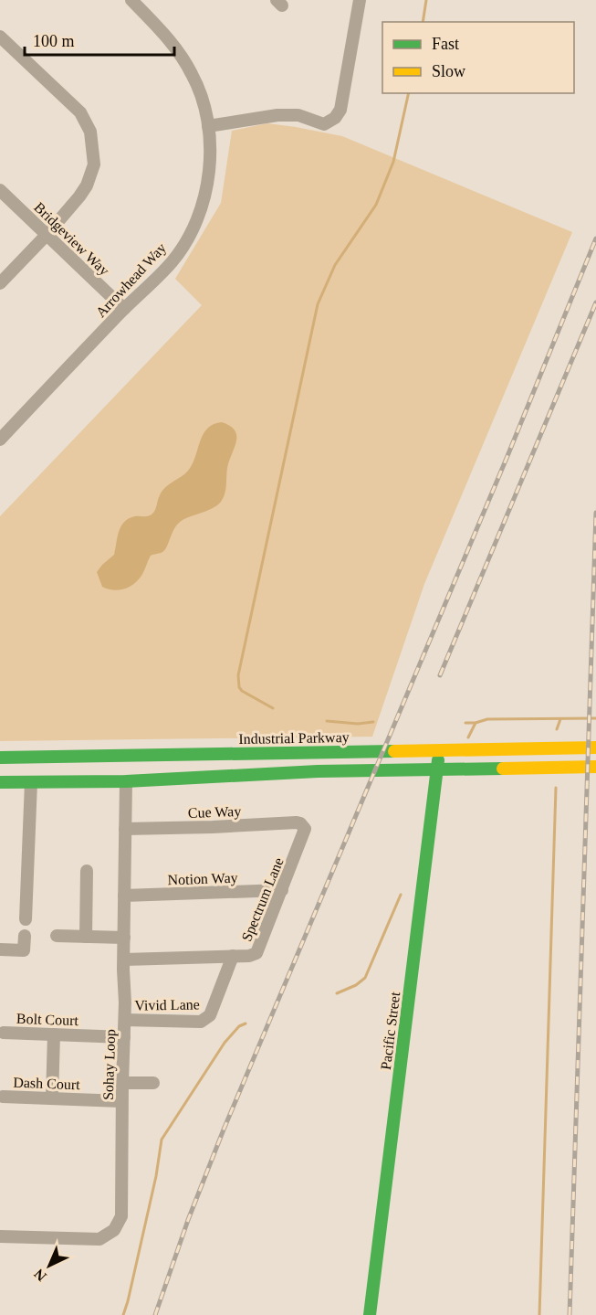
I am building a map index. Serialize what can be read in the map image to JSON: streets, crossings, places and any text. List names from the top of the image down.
{
  "streets": {
    "main road": ["Industrial Parkway", "Pacific Street"],
    "street": [
      "Bridgeview Way",
      "Arrowhead Way",
      "Cue Way",
      "Notion Way",
      "Spectrum Lane",
      "Vivid Lane",
      "Bolt Court",
      "Sohay Loop",
      "Dash Court"
    ]
  },
  "crossings": [
    ["Bridgeview Way", "Arrowhead Way"],
    ["Industrial Parkway", "Pacific Street"],
    ["Cue Way", "Spectrum Lane"],
    ["Cue Way", "Sohay Loop"],
    ["Notion Way", "Spectrum Lane"],
    ["Notion Way", "Sohay Loop"],
    ["Spectrum Lane", "Vivid Lane"],
    ["Spectrum Lane", "Sohay Loop"],
    ["Vivid Lane", "Sohay Loop"],
    ["Bolt Court", "Sohay Loop"],
    ["Sohay Loop", "Dash Court"]
  ],
  "legend": ["Fast", "Slow"],
  "scale_bar": "100 m",
  "north": "bottom left"
}
